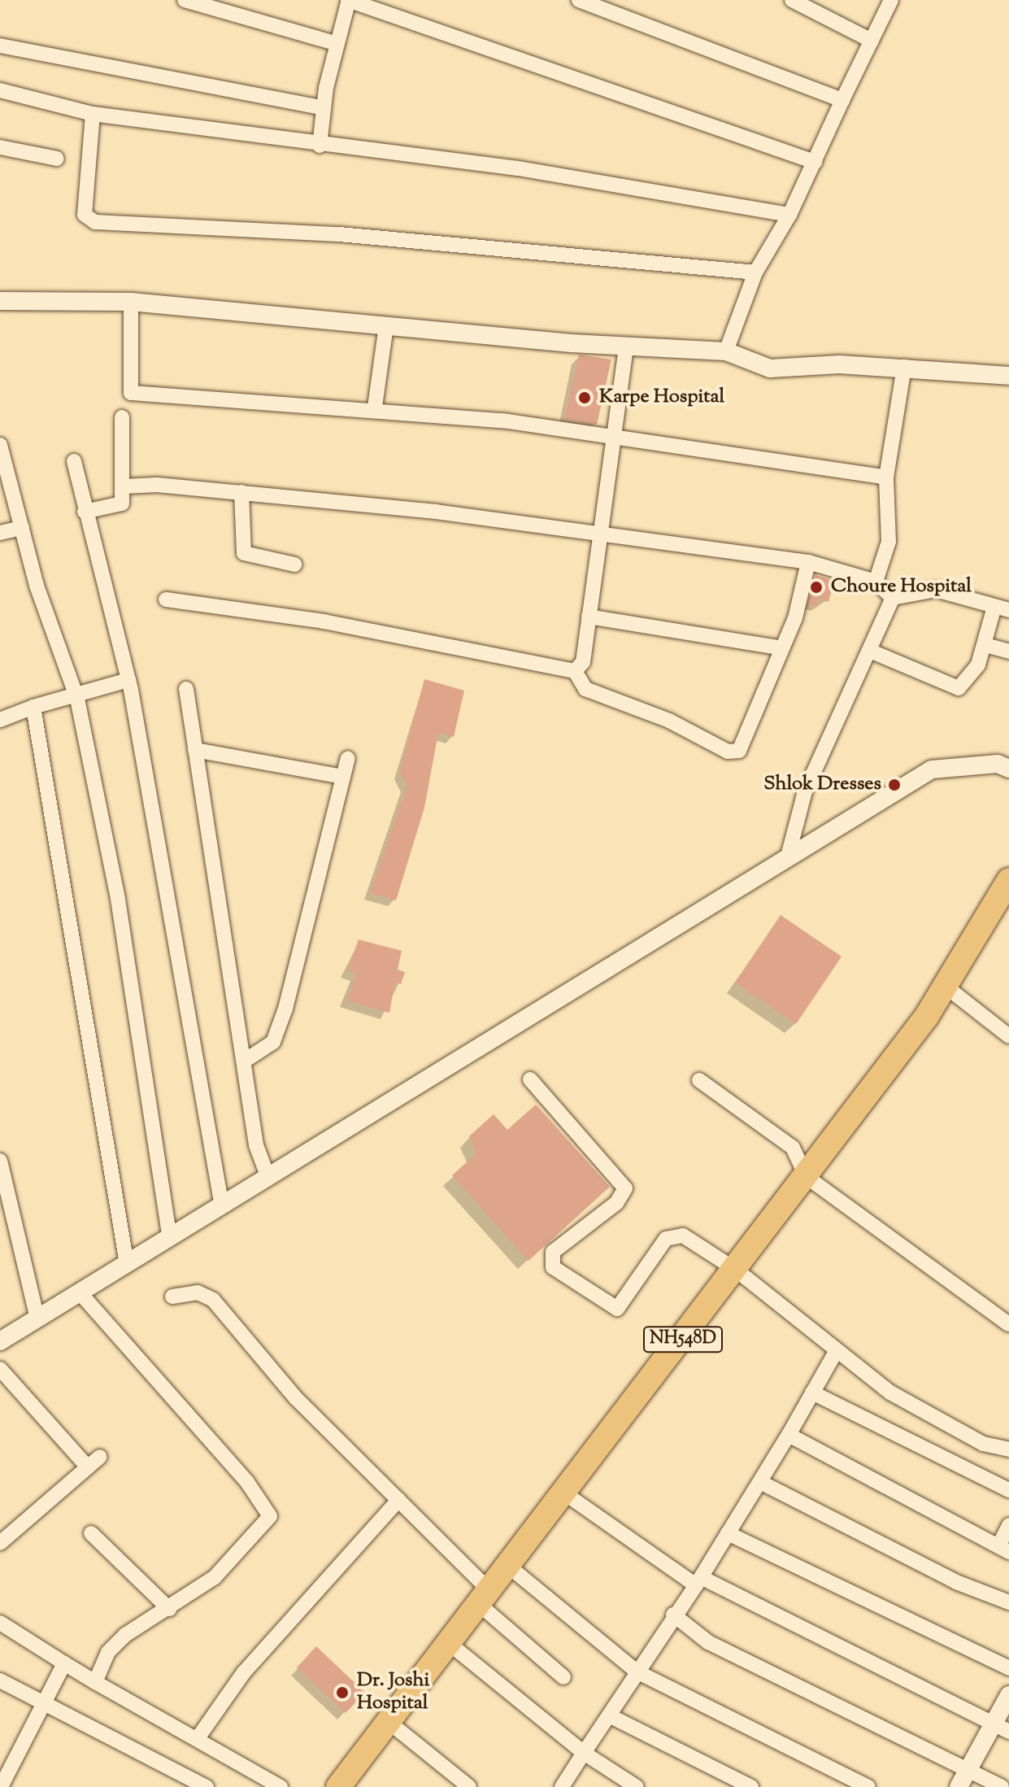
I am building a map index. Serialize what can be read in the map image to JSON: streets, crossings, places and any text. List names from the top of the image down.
{
  "streets": {
    "highway": ["NH548D"]
  },
  "places": [
    "Karpe Hospital",
    "Choure Hospital",
    "Shlok Dresses",
    "Dr. Joshi Hospital"
  ]
}
